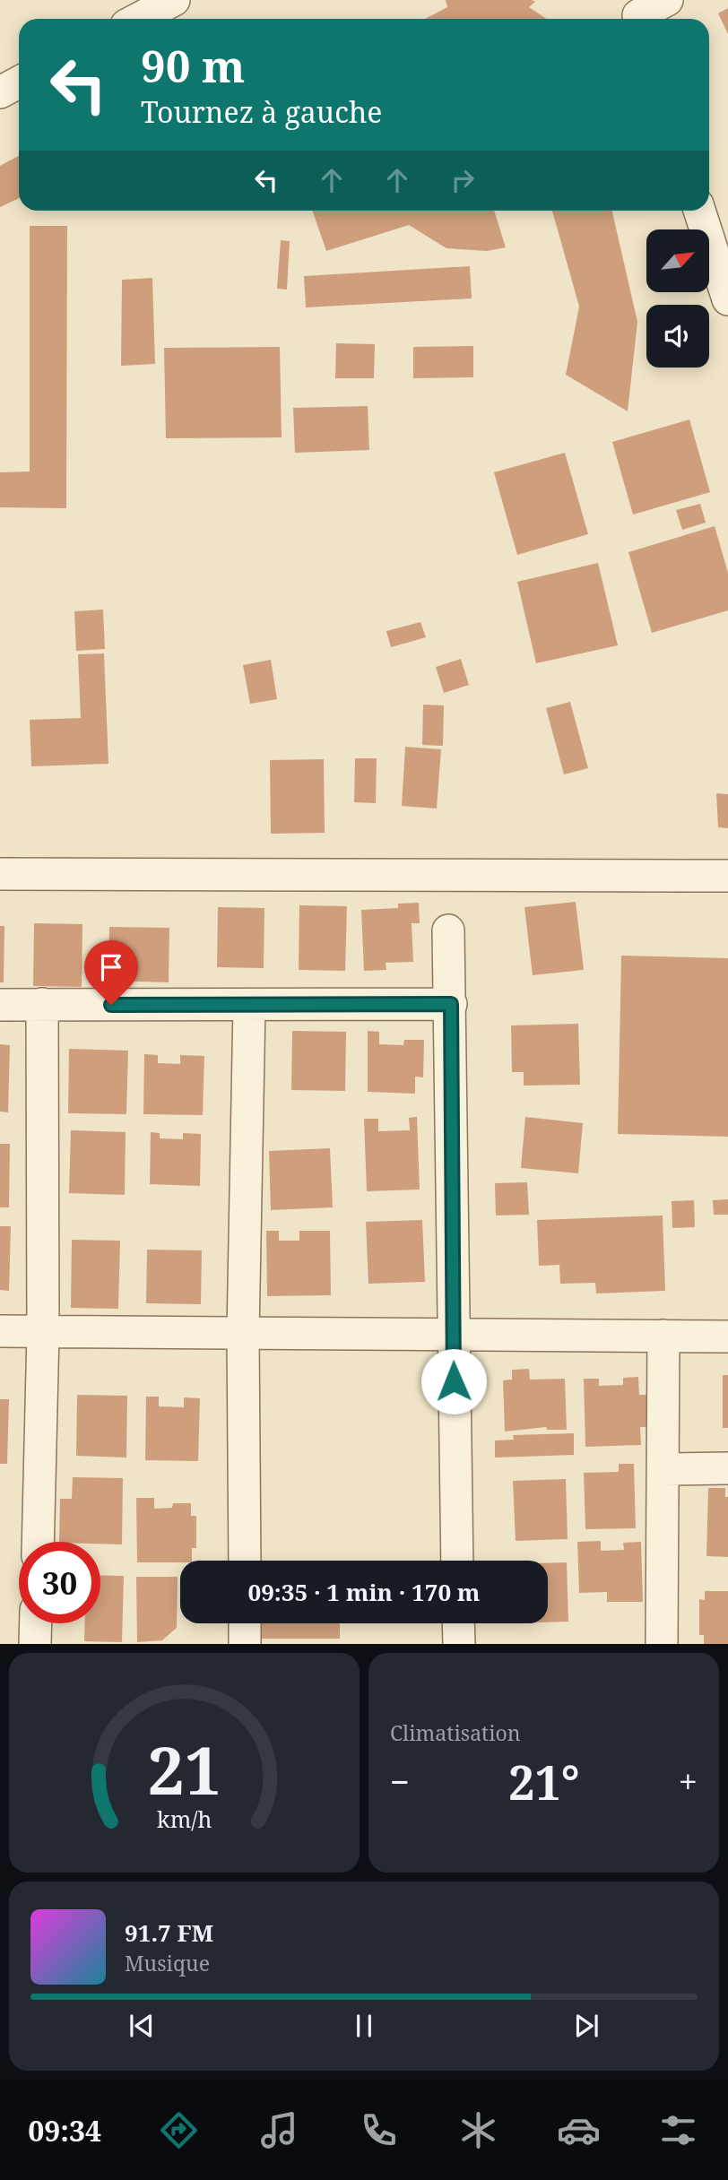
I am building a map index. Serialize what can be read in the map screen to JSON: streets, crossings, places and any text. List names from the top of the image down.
{
  "north": "top right",
  "page": {
    "turn": ["90 m", "Tournez à gauche"],
    "limit": "30",
    "trip": "09:35 · 1 min · 170 m",
    "tile": "Climatisation",
    "heat": ["−", "21°", "+"],
    "song": ["91.7 FM", "Musique"],
    "tabs": "09:34",
    "gauge": ["21", "km/h"]
  }
}
